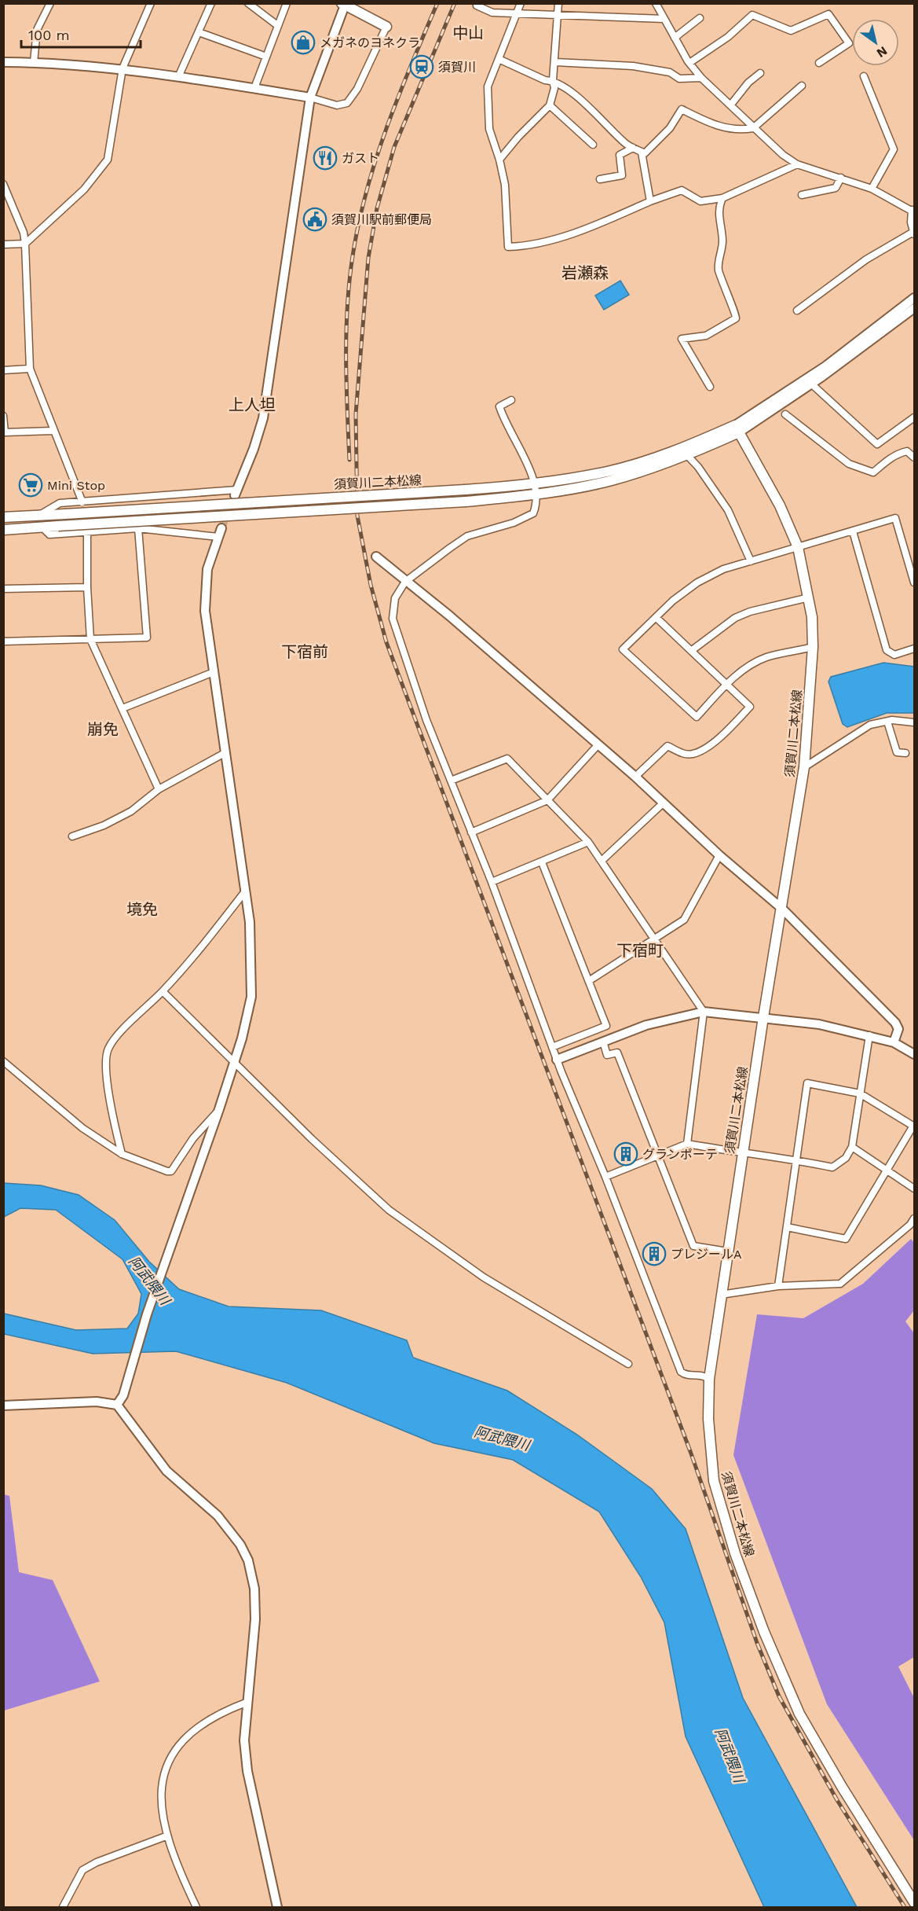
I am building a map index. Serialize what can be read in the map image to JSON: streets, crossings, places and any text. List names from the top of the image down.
{
  "streets": {
    "main road": ["須賀川二本松線"]
  },
  "districts": [
    "中山",
    "岩瀬森",
    "上人坦",
    "下宿前",
    "崩免",
    "境免",
    "下宿町"
  ],
  "water": ["阿武隈川"],
  "places": {
    "shop": ["メガネのヨネクラ"],
    "station": ["須賀川"],
    "restaurant": ["ガスト"],
    "public building": ["須賀川駅前郵便局"],
    "supermarket": ["Mini Stop"],
    "building": ["グランポーテ", "プレジールA"]
  },
  "scale_bar": "100 m",
  "north": "bottom right"
}
